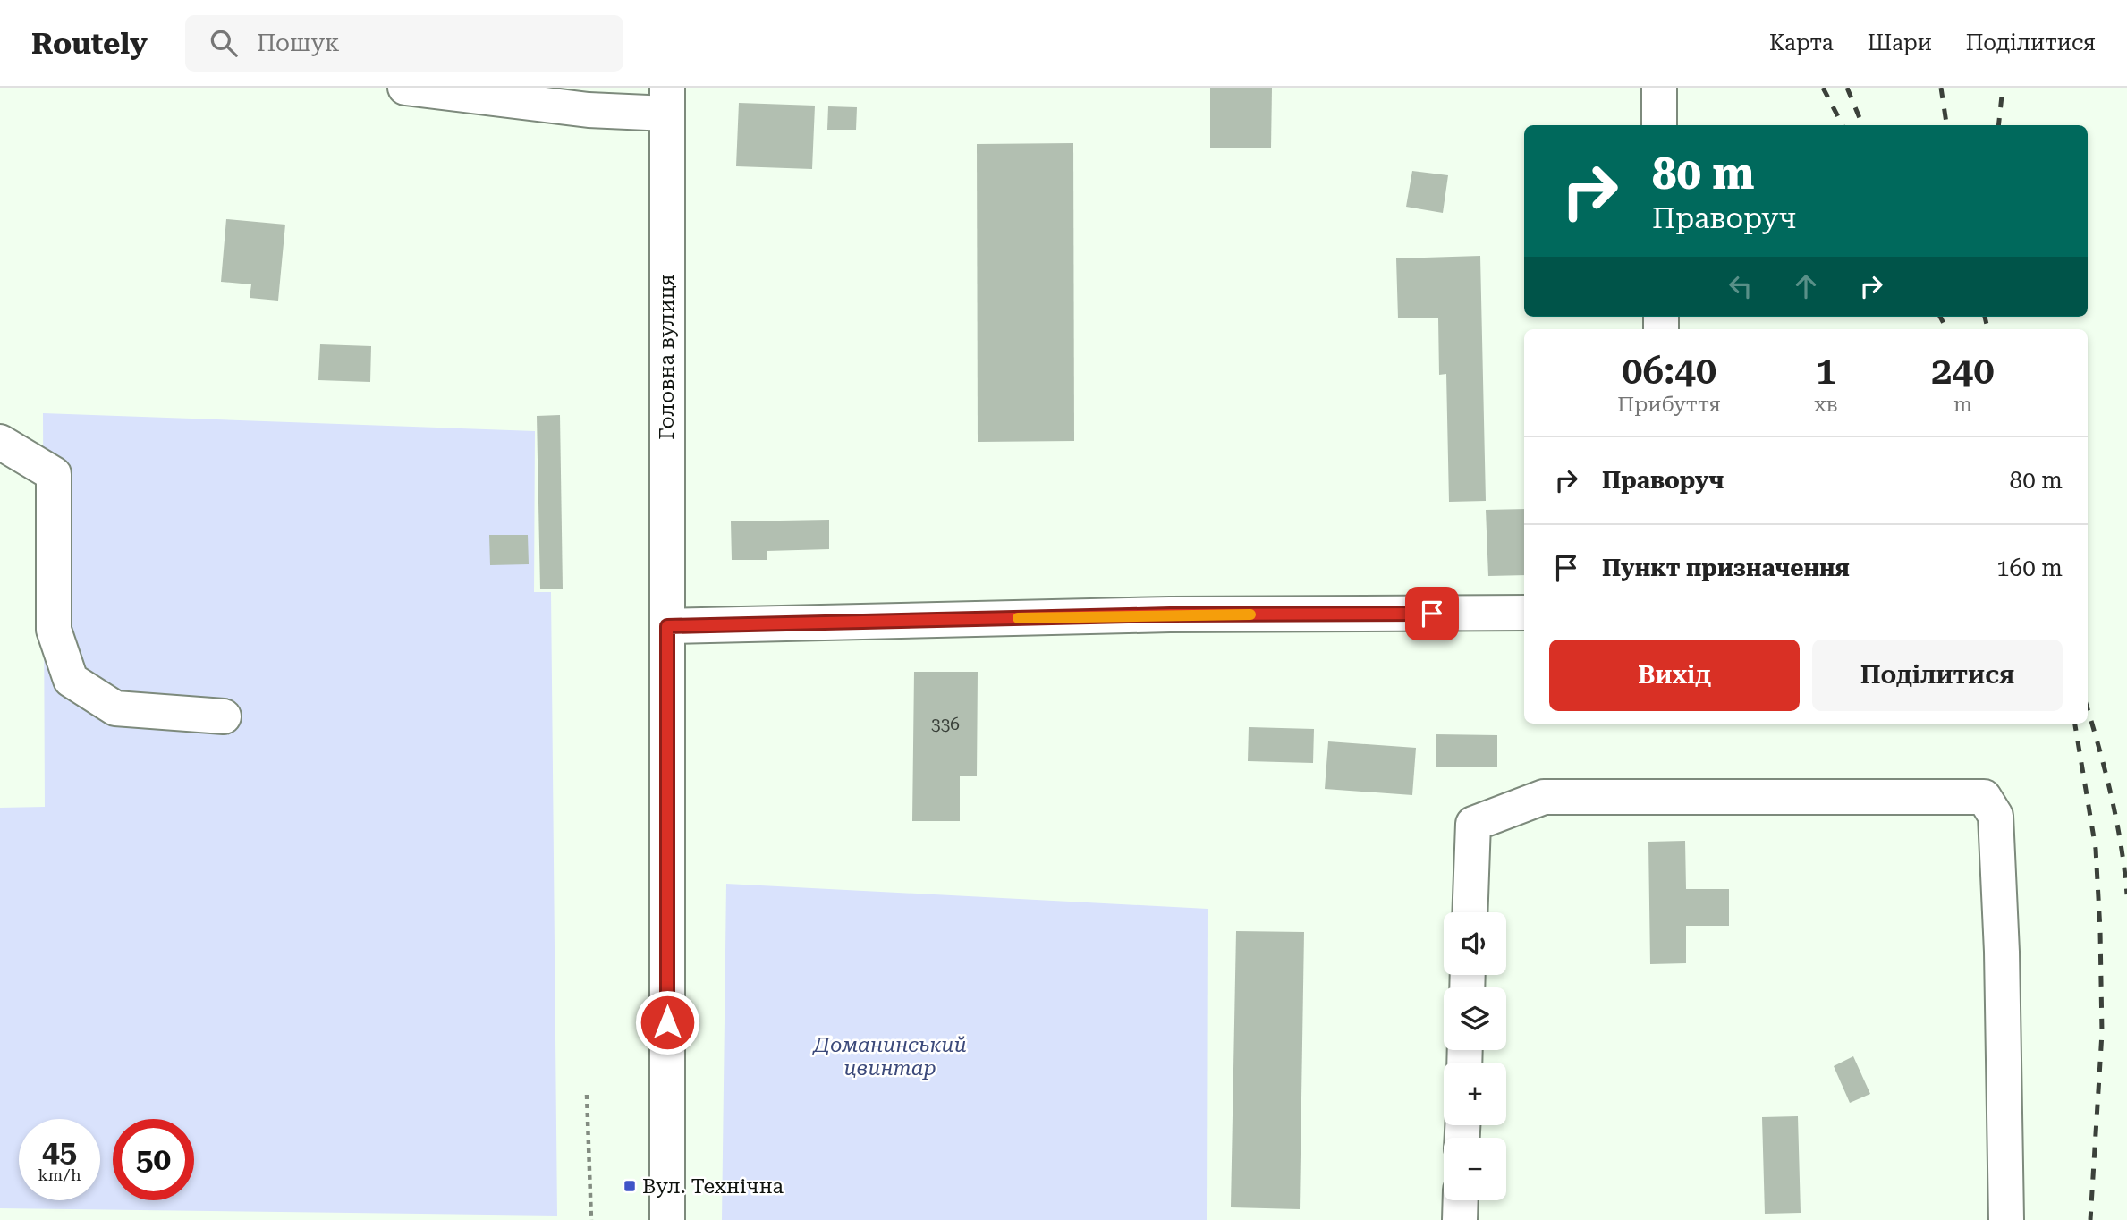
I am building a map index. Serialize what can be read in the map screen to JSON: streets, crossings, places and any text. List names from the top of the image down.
{
  "streets": {
    "main road": ["Головна вулиця"]
  },
  "parks": ["Доманинський цвинтар"],
  "places": {
    "transit": ["Вул. Технічна"]
  },
  "house_numbers": ["336"],
  "page": {
    "header": "Routely",
    "search": "Пошук",
    "nav": ["Карта", "Шари", "Поділитися"],
    "turn": ["80 m", "Праворуч"],
    "eta": [
      "06:40",
      "Прибуття",
      "1",
      "хв",
      "240",
      "m"
    ],
    "list": [
      {
        "name": "Праворуч",
        "value": "80 m"
      },
      {
        "name": "Пункт призначення",
        "value": "160 m"
      }
    ],
    "buttons": ["Вихід", "Поділитися"],
    "map_buttons": ["+", "−"],
    "speed": "45 km/h",
    "limit": "50"
  }
}
